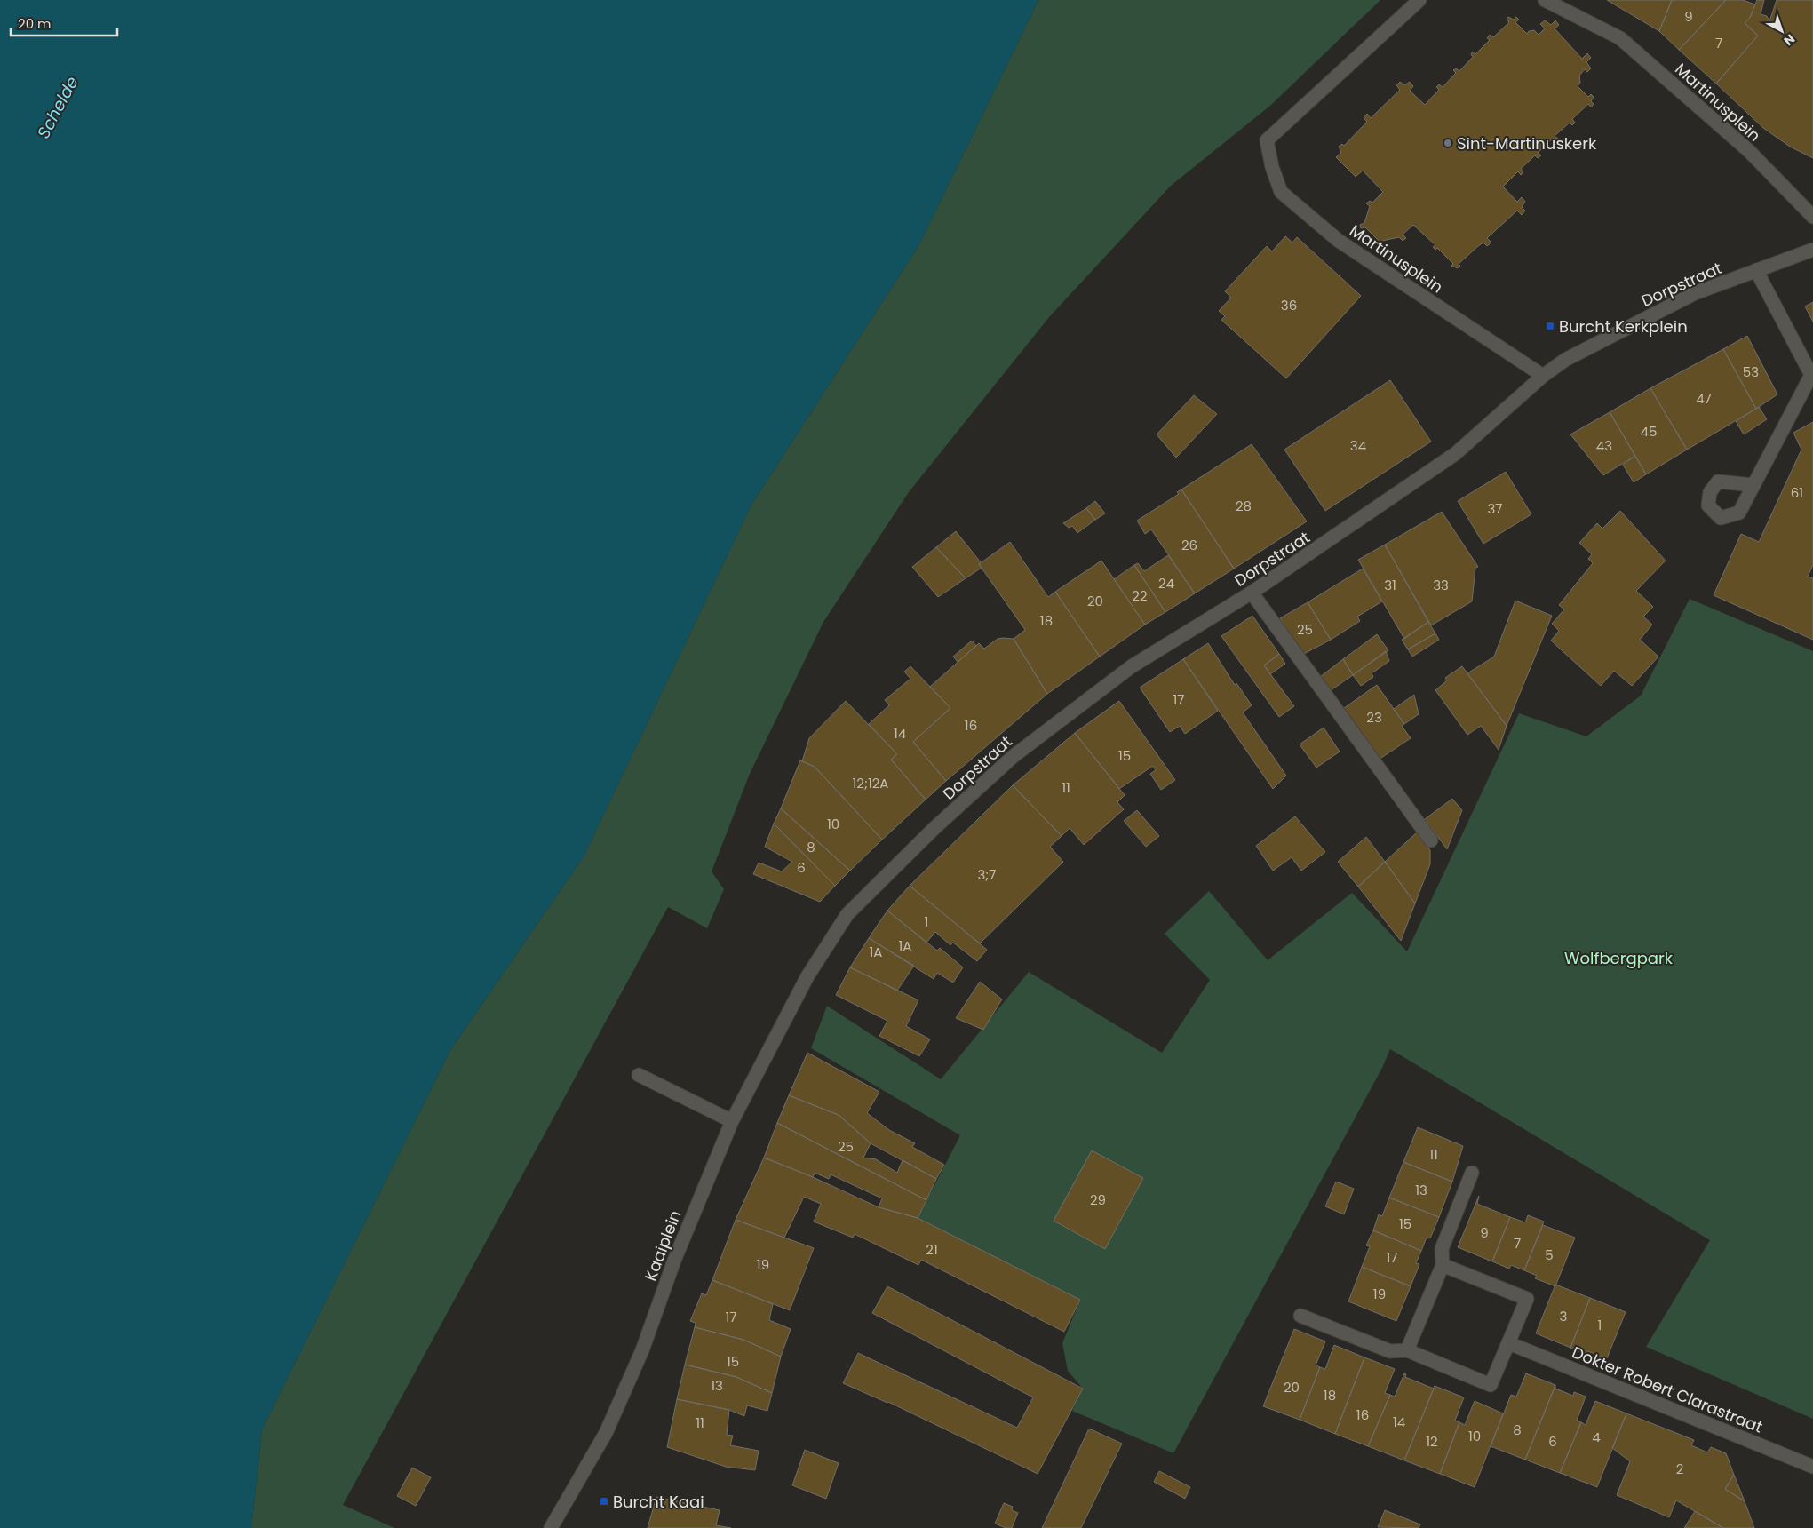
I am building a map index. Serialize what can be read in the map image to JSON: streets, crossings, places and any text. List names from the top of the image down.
{
  "streets": {
    "street": [
      "Martinusplein",
      "Dorpstraat",
      "Kaaiplein",
      "Dokter Robert Clarastraat"
    ]
  },
  "crossings": [
    ["Martinusplein", "Dorpstraat"],
    ["Dorpstraat", "Kaaiplein"]
  ],
  "water": ["Schelde"],
  "parks": ["Wolfbergpark"],
  "places": {
    "other": ["Sint-Martinuskerk"],
    "transit": ["Burcht Kerkplein", "Burcht Kaai"]
  },
  "house_numbers": [
    "9",
    "7",
    "36",
    "53",
    "47",
    "45",
    "34",
    "43",
    "61",
    "28",
    "37",
    "26",
    "24",
    "31",
    "33",
    "22",
    "20",
    "18",
    "25",
    "17",
    "23",
    "16",
    "14",
    "15",
    "12;12A",
    "11",
    "10",
    "8",
    "6",
    "3;7",
    "1",
    "1A",
    "1A",
    "25",
    "11",
    "13",
    "29",
    "15",
    "9",
    "7",
    "21",
    "5",
    "17",
    "19",
    "19",
    "3",
    "17",
    "1",
    "15",
    "13",
    "20",
    "18",
    "16",
    "14",
    "11",
    "8",
    "10",
    "4",
    "12",
    "6",
    "2"
  ],
  "scale_bar": "20 m",
  "north": "bottom right"
}
